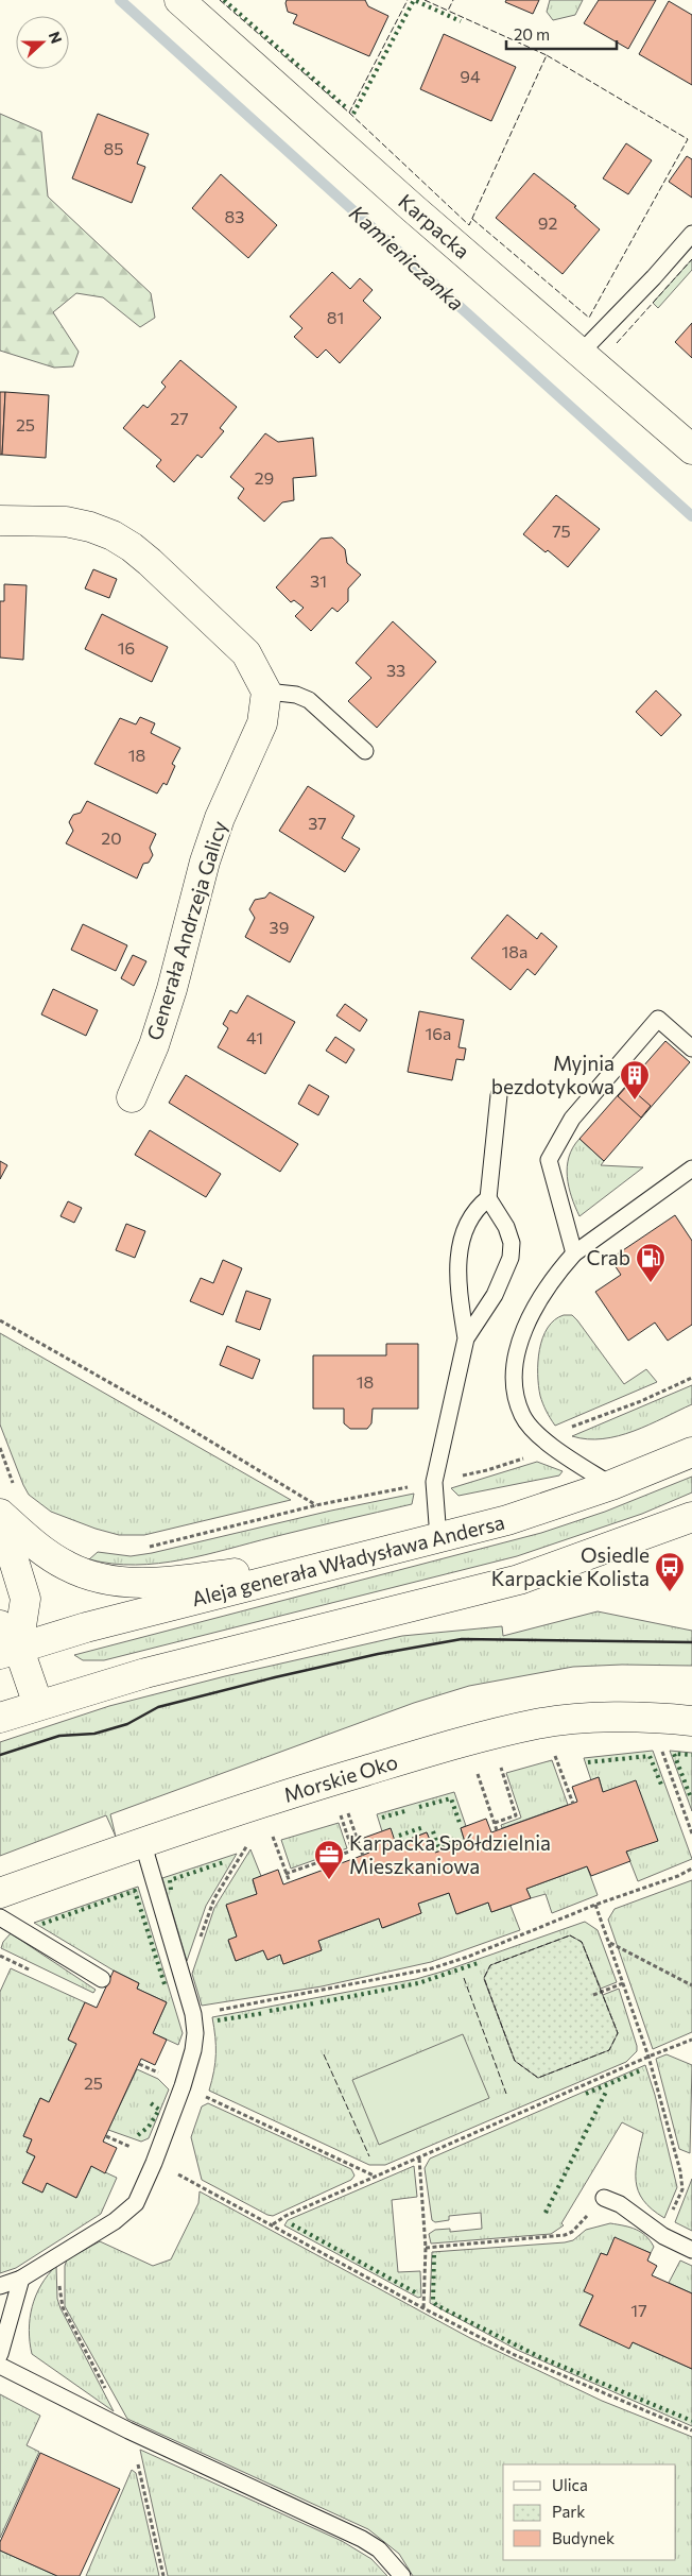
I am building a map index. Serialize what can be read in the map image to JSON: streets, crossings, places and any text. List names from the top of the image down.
{
  "streets": {
    "street": [
      "Karpacka",
      "Generała Andrzeja Galicy",
      "Aleja generała Władysława Andersa",
      "Morskie Oko"
    ]
  },
  "water": ["Kamieniczanka"],
  "places": {
    "building": ["Myjnia bezdotykowa"],
    "fuel station": ["Crab"],
    "bus stop": ["Osiedle Karpackie Kolista"],
    "office": ["Karpacka Spółdzielnia Mieszkaniowa"]
  },
  "house_numbers": [
    "94",
    "85",
    "83",
    "92",
    "81",
    "27",
    "25",
    "29",
    "75",
    "31",
    "16",
    "33",
    "18",
    "37",
    "20",
    "39",
    "18a",
    "16a",
    "41",
    "18",
    "25",
    "17"
  ],
  "legend": ["Ulica", "Park", "Budynek"],
  "scale_bar": "20 m",
  "north": "right"
}
